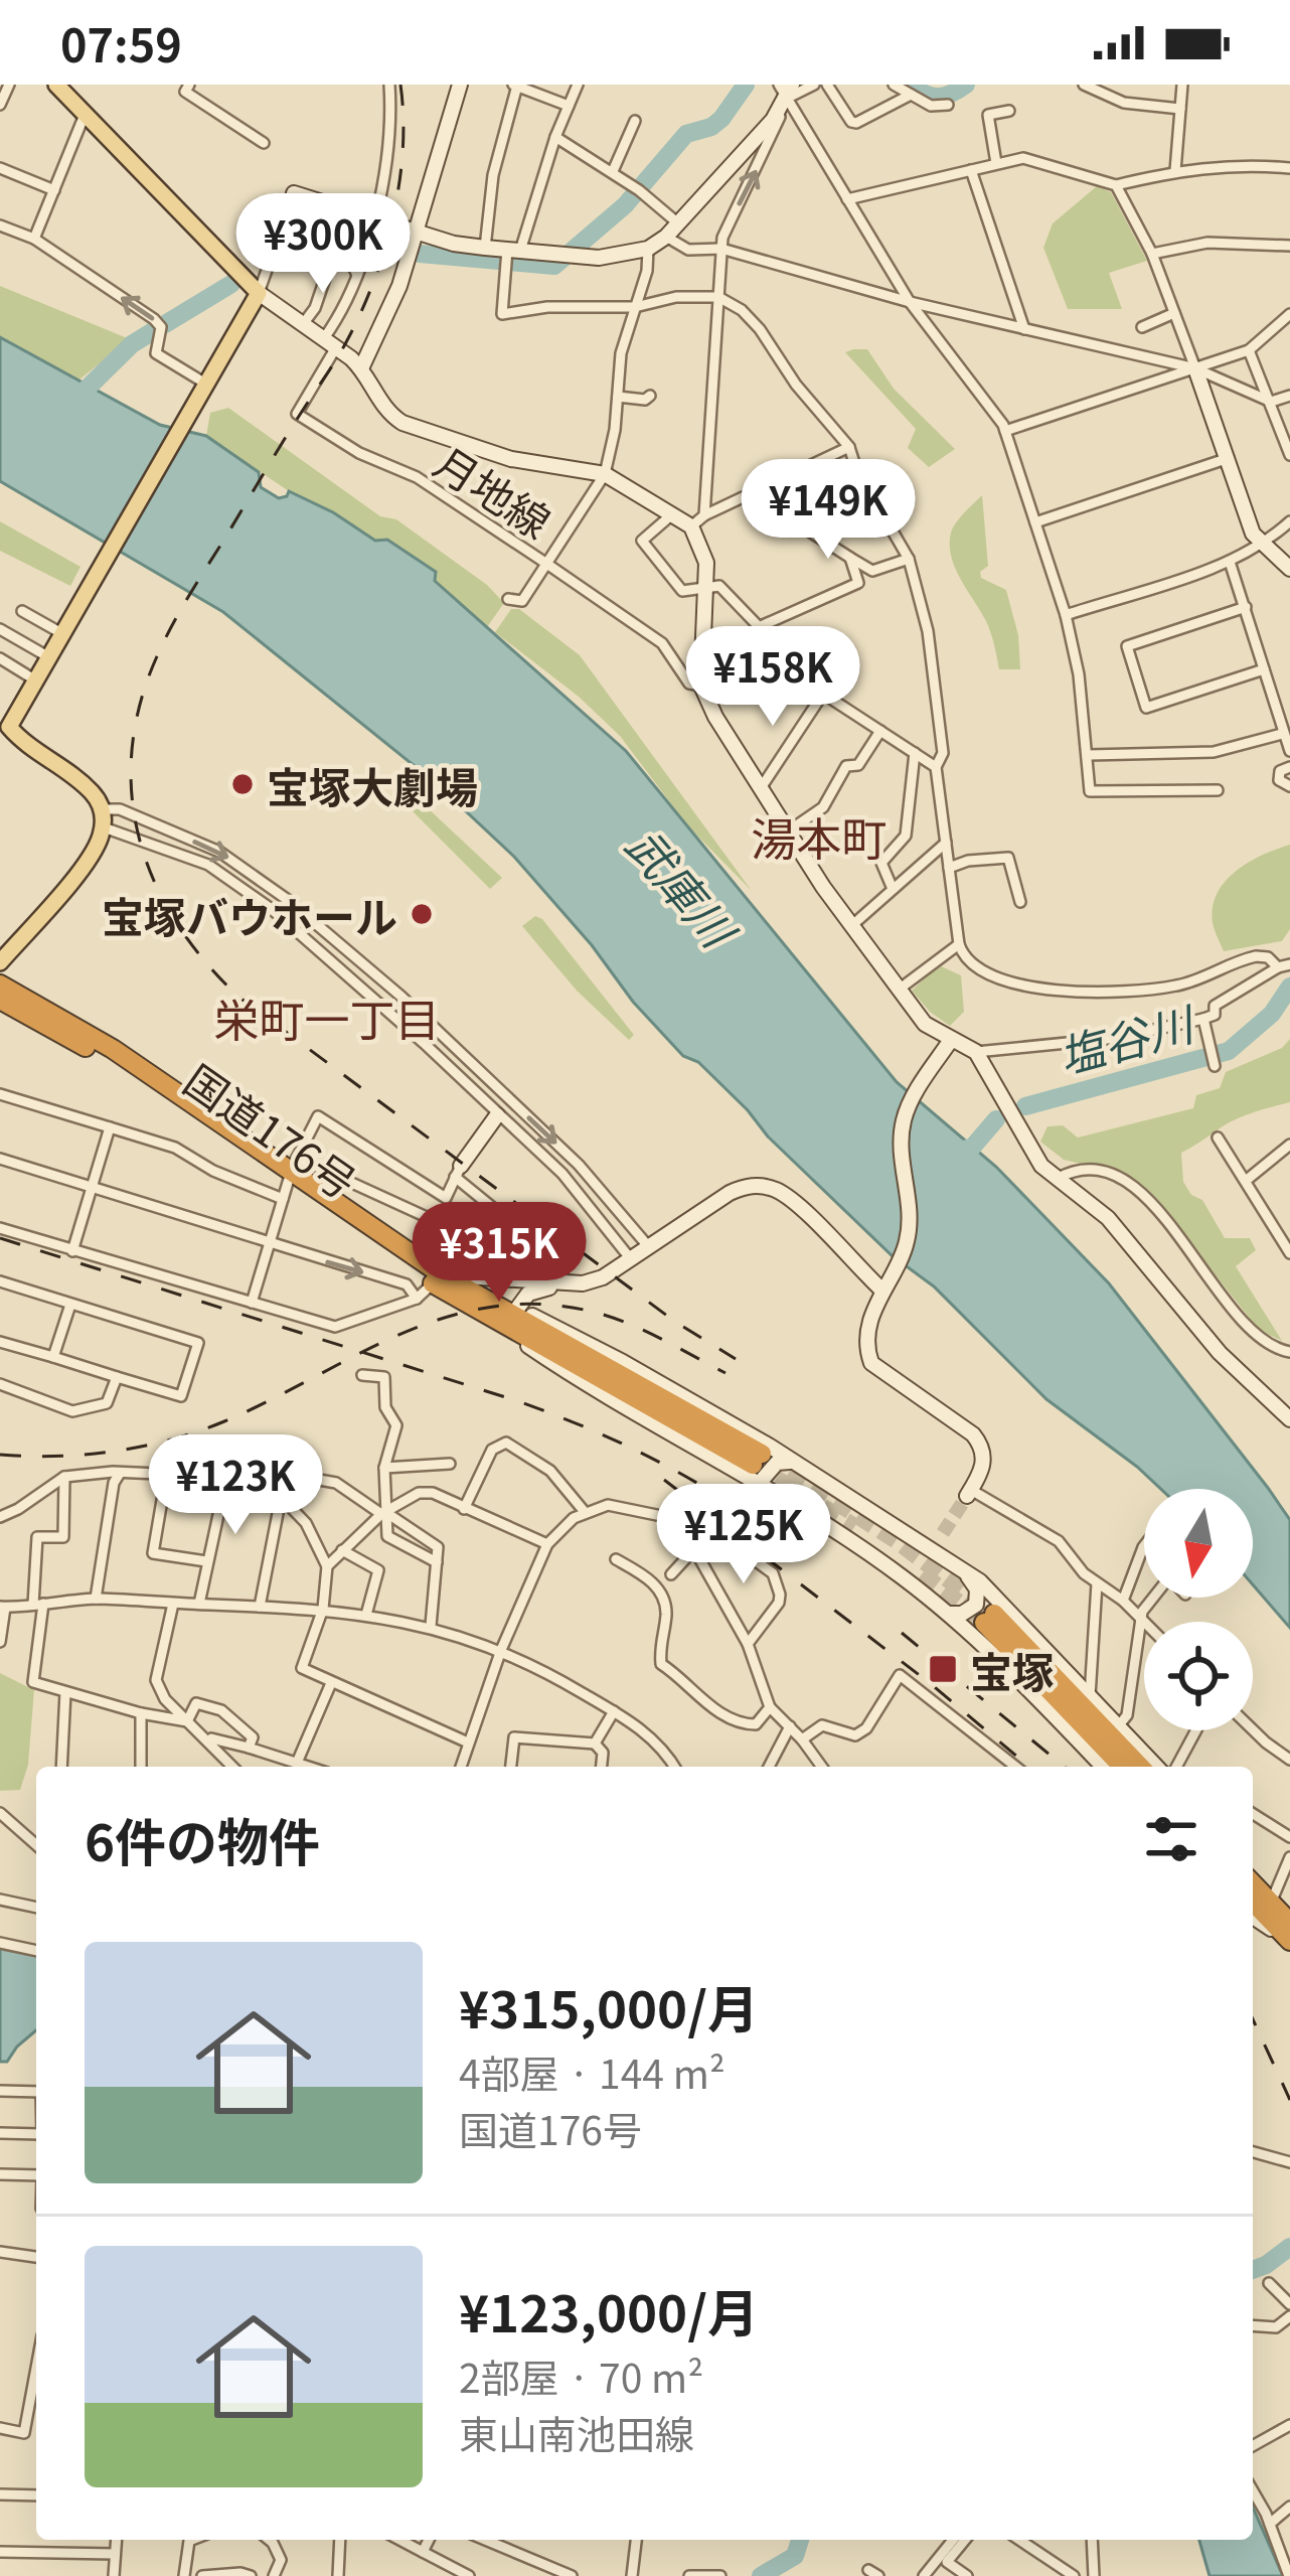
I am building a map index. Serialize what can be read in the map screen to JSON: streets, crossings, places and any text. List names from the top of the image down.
{
  "streets": {
    "highway": ["国道176号"],
    "street": ["月地線"]
  },
  "districts": ["湯本町", "栄町一丁目"],
  "water": ["武庫川", "塩谷川"],
  "places": {
    "other": ["宝塚大劇場", "宝塚バウホール"],
    "transit": ["宝塚"]
  },
  "north": "bottom",
  "page": {
    "status": "07:59",
    "price": [
      "¥300K",
      "¥149K",
      "¥158K",
      "¥315K",
      "¥123K",
      "¥125K"
    ],
    "heading": "6件の物件",
    "list": [
      {
        "name": "¥315,000/月",
        "note": "4部屋 · 144 m² · 国道176号"
      },
      {
        "name": "¥123,000/月",
        "note": "2部屋 · 70 m² · 東山南池田線"
      }
    ]
  }
}
